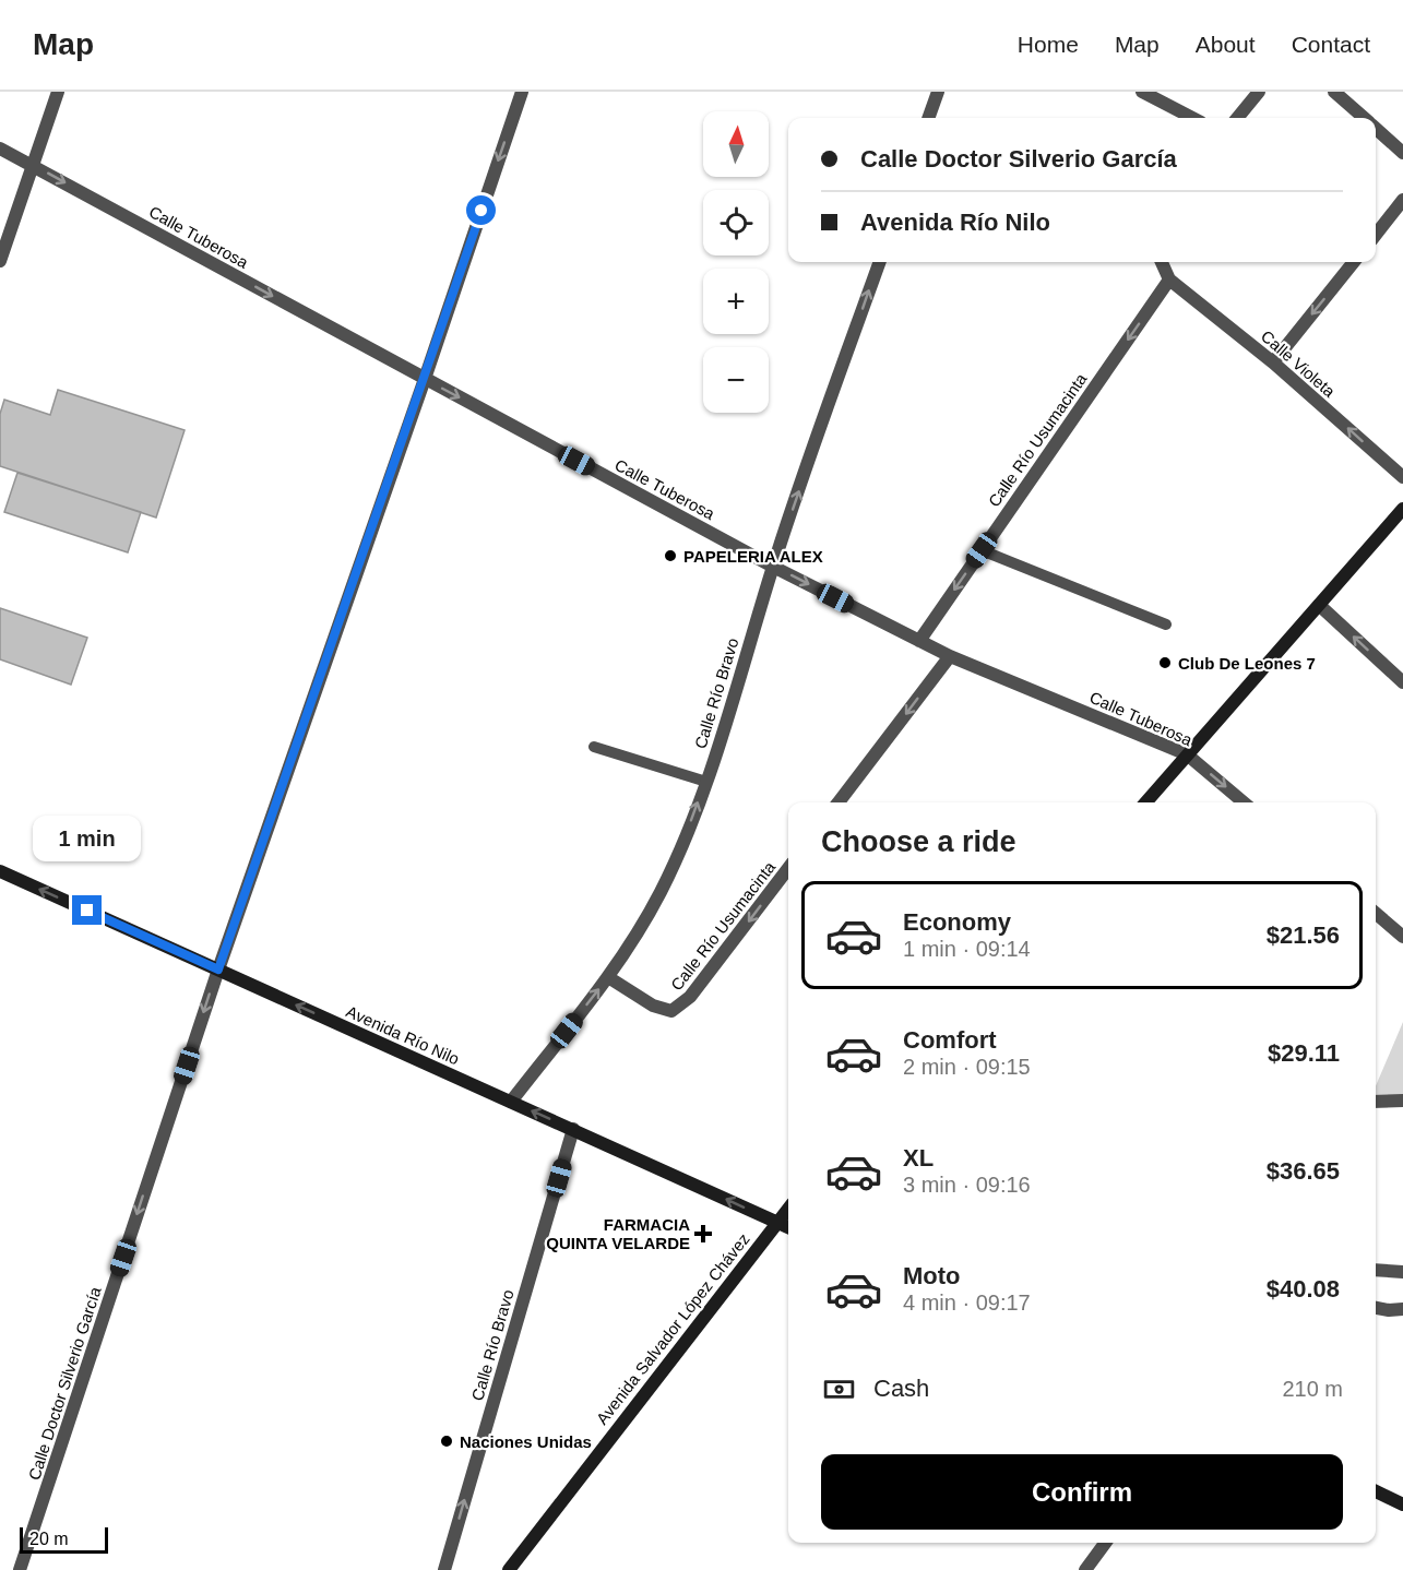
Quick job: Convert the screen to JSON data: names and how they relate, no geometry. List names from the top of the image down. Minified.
{"streets":{"street":["Calle Tuberosa","Calle Violeta","Calle Río Usumacinta","Calle Río Bravo","Avenida Río Nilo","Avenida Salvador López Chávez","Calle Doctor Silverio García"]},"crossings":[["Calle Tuberosa","Calle Río Usumacinta"],["Calle Tuberosa","Calle Río Bravo"],["Calle Tuberosa","Calle Doctor Silverio García"],["Calle Violeta","Calle Río Usumacinta"],["Calle Río Usumacinta","Calle Río Bravo"],["Calle Río Bravo","Avenida Río Nilo"],["Avenida Río Nilo","Avenida Salvador López Chávez"],["Avenida Río Nilo","Calle Doctor Silverio García"]],"one_way":["Calle Tuberosa","Calle Violeta","Calle Río Usumacinta","Calle Río Bravo","Avenida Río Nilo","Calle Doctor Silverio García"],"places":{"other":["PAPELERIA ALEX","Club De Leones 7","Naciones Unidas"],"health":["FARMACIA QUINTA VELARDE"]},"scale_bar":"20 m","north":"top","page":{"header":"Map","nav":["Home","Map","About","Contact"],"map_buttons":["+","−"],"banner":["Calle Doctor Silverio García","Avenida Río Nilo"],"heading":"Choose a ride","bubble":"1 min","list":[{"name":"Economy","note":"1 min · 09:14","value":"$21.56"},{"name":"Comfort","note":"2 min · 09:15","value":"$29.11"},{"name":"XL","note":"3 min · 09:16","value":"$36.65"},{"name":"Moto","note":"4 min · 09:17","value":"$40.08"}],"pay":["Cash","210 m"],"buttons":"Confirm","scale":"20 m"}}
